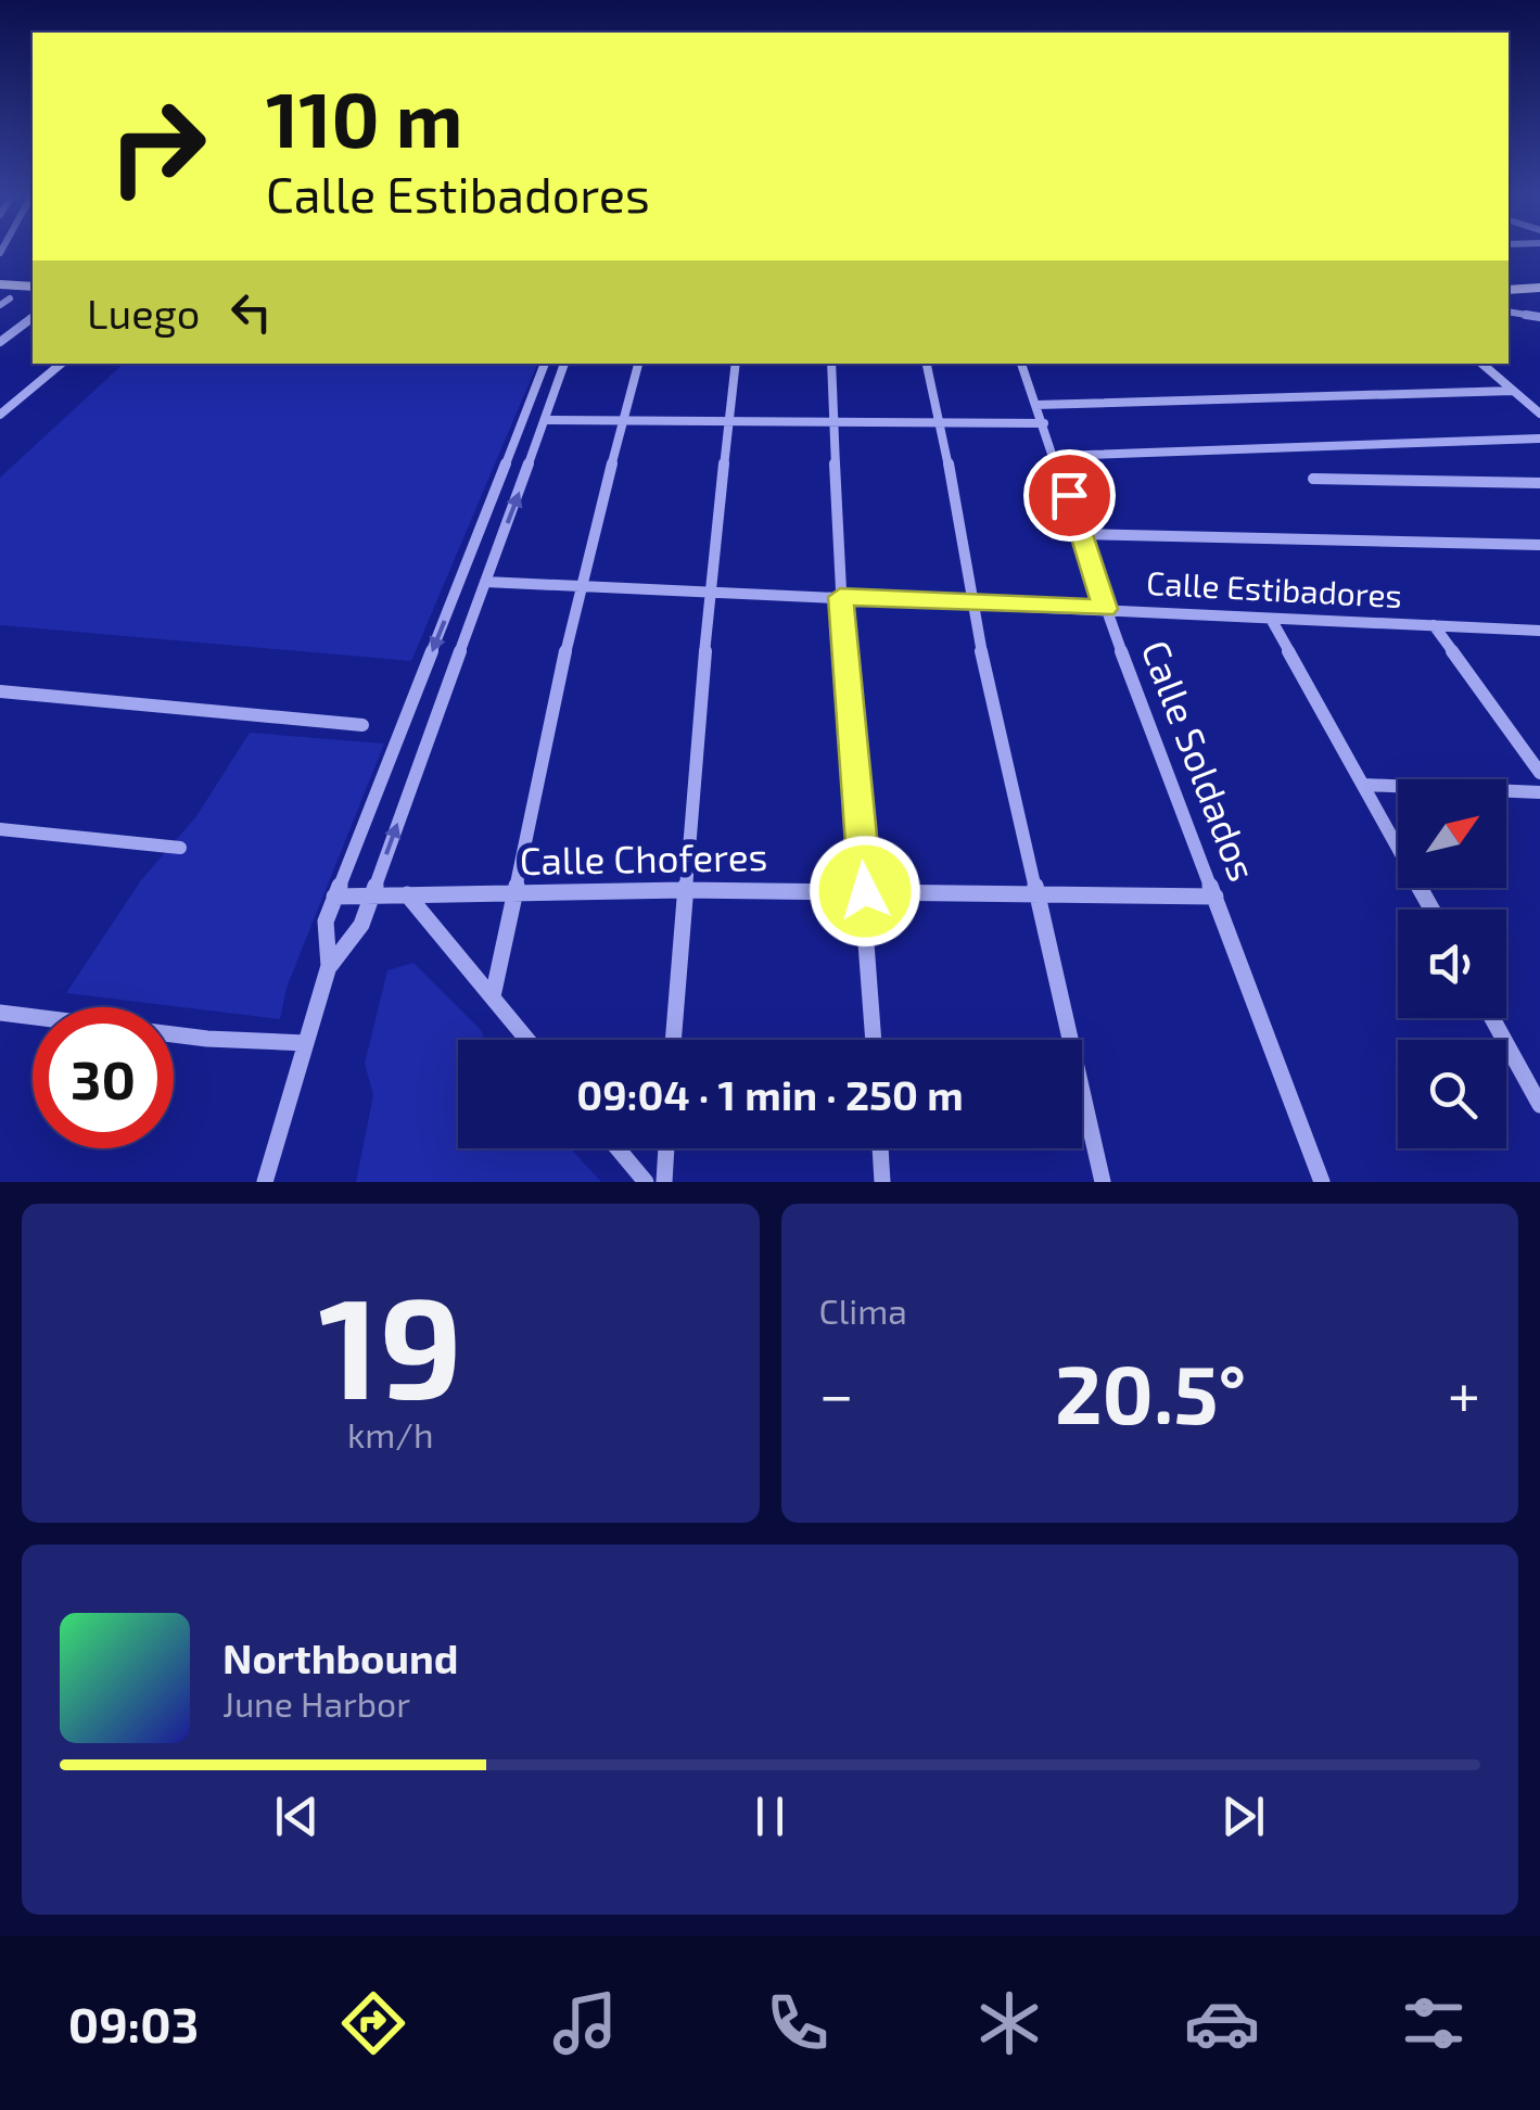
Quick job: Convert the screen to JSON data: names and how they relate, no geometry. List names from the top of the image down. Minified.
{"streets":{"street":["Calle Estibadores","Calle Soldados","Calle Choferes"]},"crossings":[["Calle Estibadores","Calle Soldados"],["Calle Soldados","Calle Choferes"]],"north":"top right","page":{"turn":["110 m","Calle Estibadores"],"then":"Luego","limit":"30","trip":"09:04 · 1 min · 250 m","tile":[["19","km/h"],"Clima"],"heat":["−","20.5°","+"],"song":["Northbound","June Harbor"],"tabs":"09:03"}}
